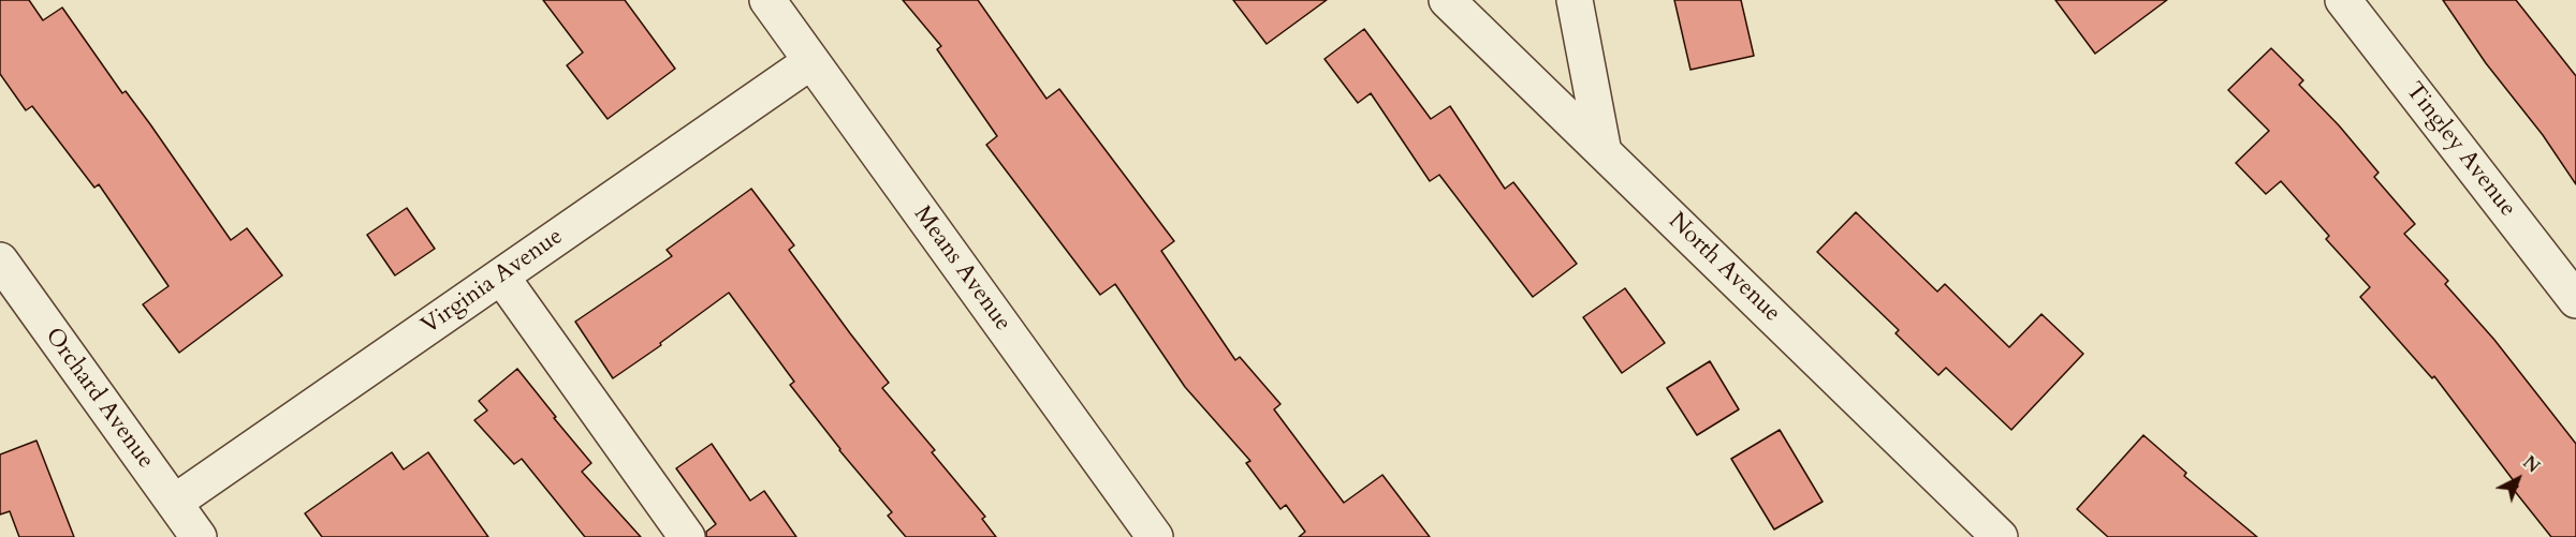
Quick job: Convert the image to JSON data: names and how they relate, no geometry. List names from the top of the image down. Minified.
{"streets":{"street":["Tingley Avenue","North Avenue","Means Avenue","Virginia Avenue","Orchard Avenue"]},"crossings":[["Means Avenue","Virginia Avenue"],["Virginia Avenue","Orchard Avenue"]],"north":"top right"}
